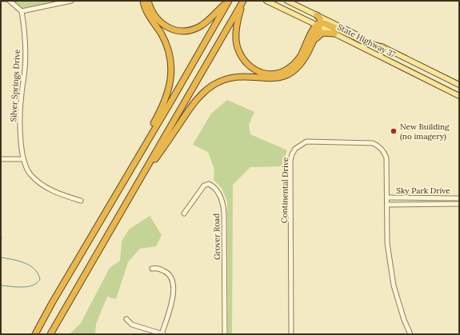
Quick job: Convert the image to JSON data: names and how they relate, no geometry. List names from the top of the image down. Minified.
{"streets":{"main road":["State Highway 37"],"street":["Silver Springs Drive","Continental Drive","Sky Park Drive","Grover Road"]},"crossings":[["Continental Drive","Sky Park Drive"]],"places":["New Building (no imagery)"]}
